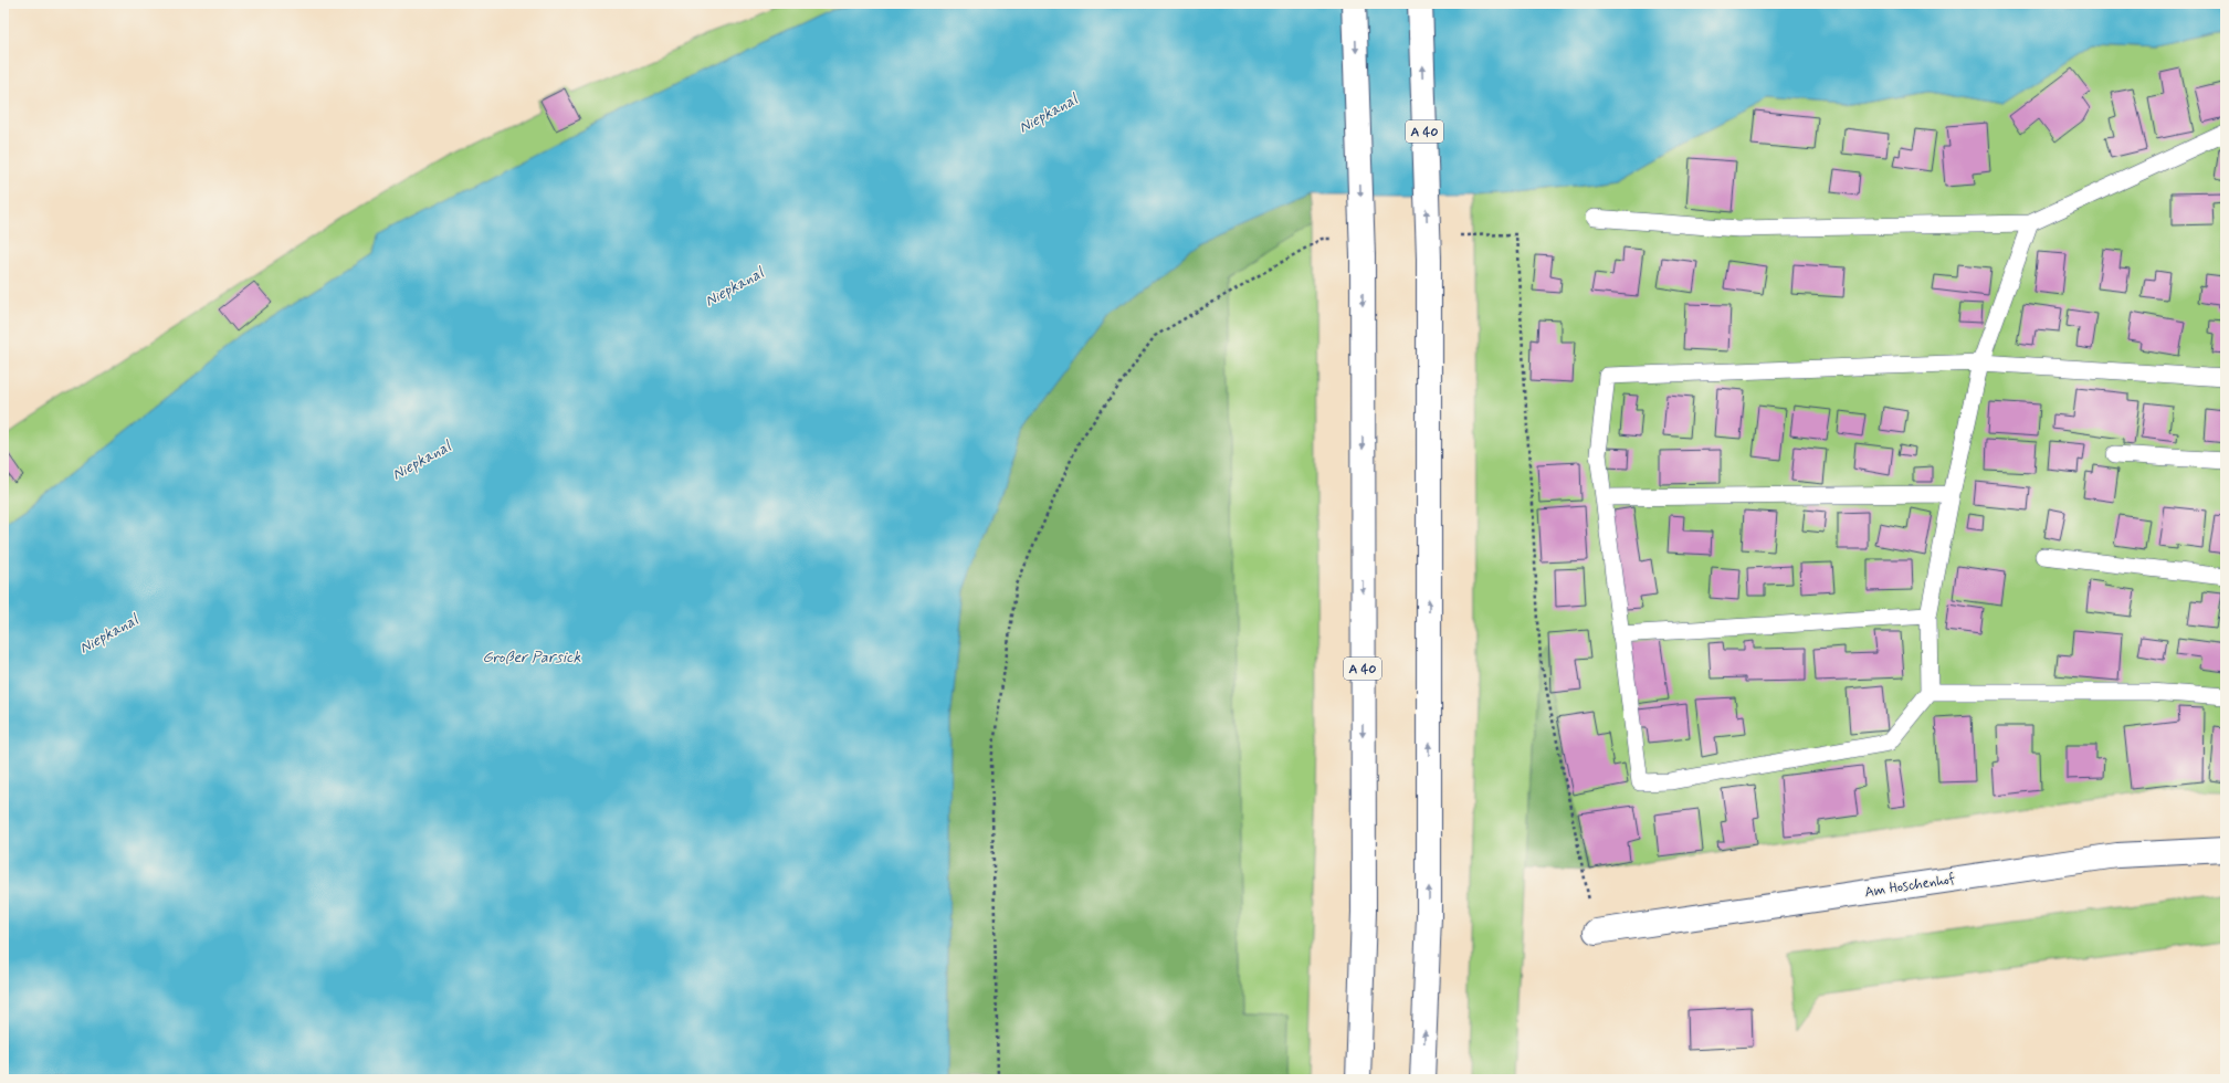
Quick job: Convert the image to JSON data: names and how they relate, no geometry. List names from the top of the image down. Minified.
{"streets":{"main road":["A 40","Am Hoschenhof"]},"water":["Niepkanal","Großer Parsick"]}
